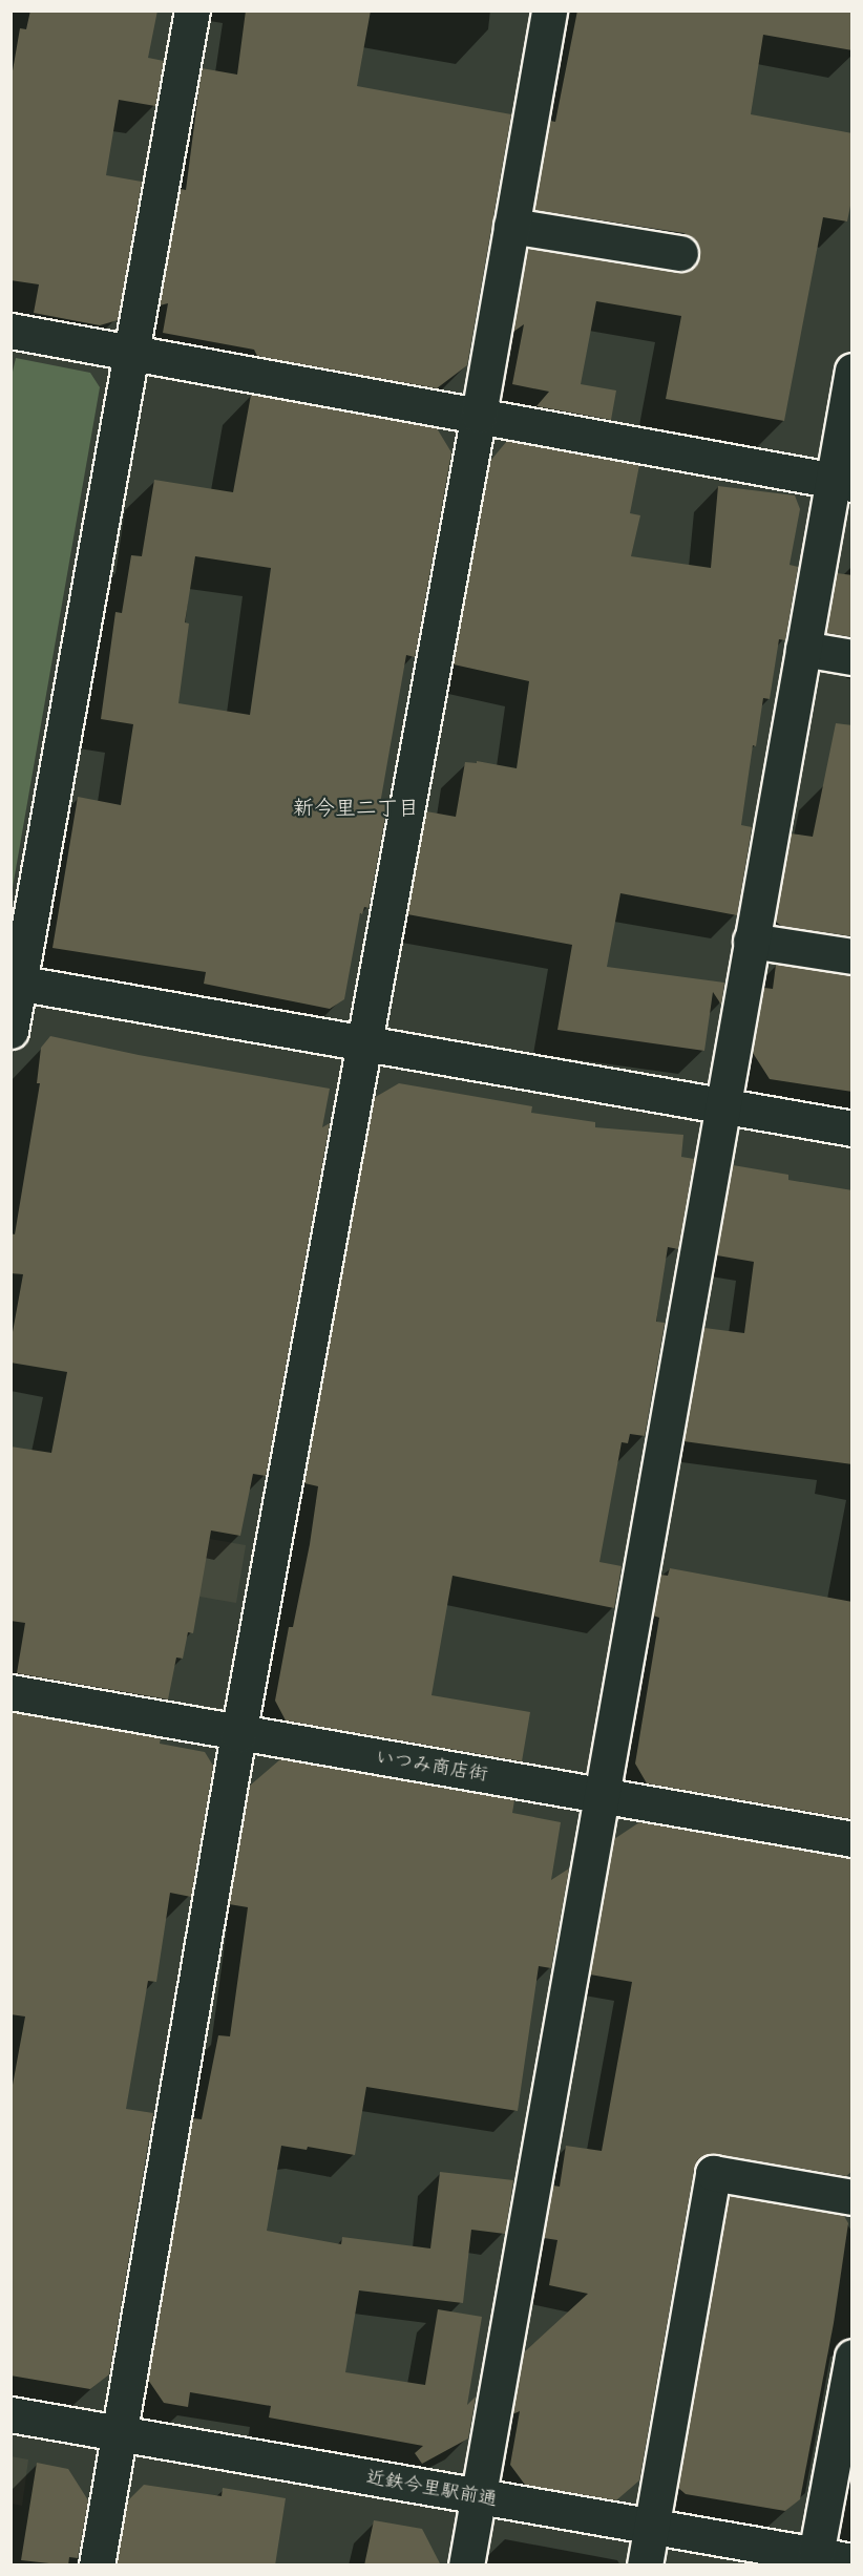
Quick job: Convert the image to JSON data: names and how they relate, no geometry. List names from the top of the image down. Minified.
{"streets":{"street":["いつみ商店街","近鉄今里駅前通"]},"districts":["新今里二丁目"]}
